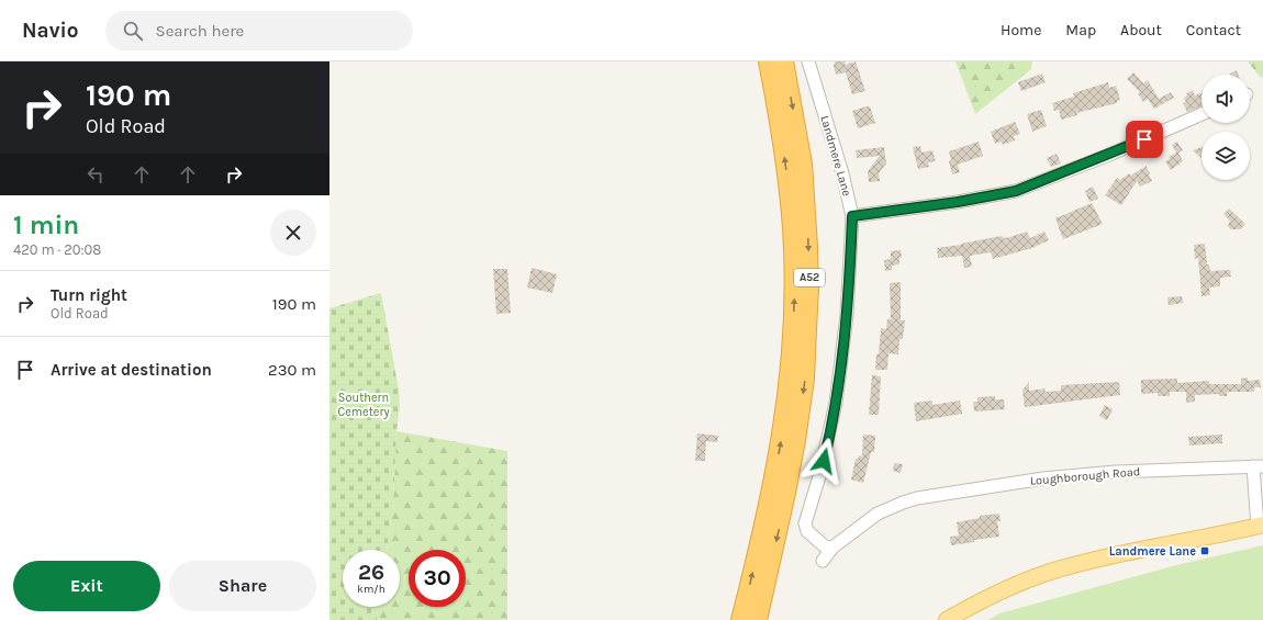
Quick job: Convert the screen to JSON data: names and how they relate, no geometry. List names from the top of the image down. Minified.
{"streets":{"highway":["A52"],"street":["Landmere Lane","Loughborough Road"]},"crossings":[["Landmere Lane","Loughborough Road"]],"parks":["Southern Cemetery"],"places":{"transit":["Landmere Lane"]},"page":{"header":"Navio","search":"Search here","nav":["Home","Map","About","Contact"],"turn":["190 m","Old Road"],"heading":["1 min","420 m · 20:08"],"list":[{"name":"Turn right","note":"Old Road","value":"190 m"},{"name":"Arrive at destination","value":"230 m"}],"speed":"26 km/h","limit":"30","buttons":["Exit","Share"]}}
